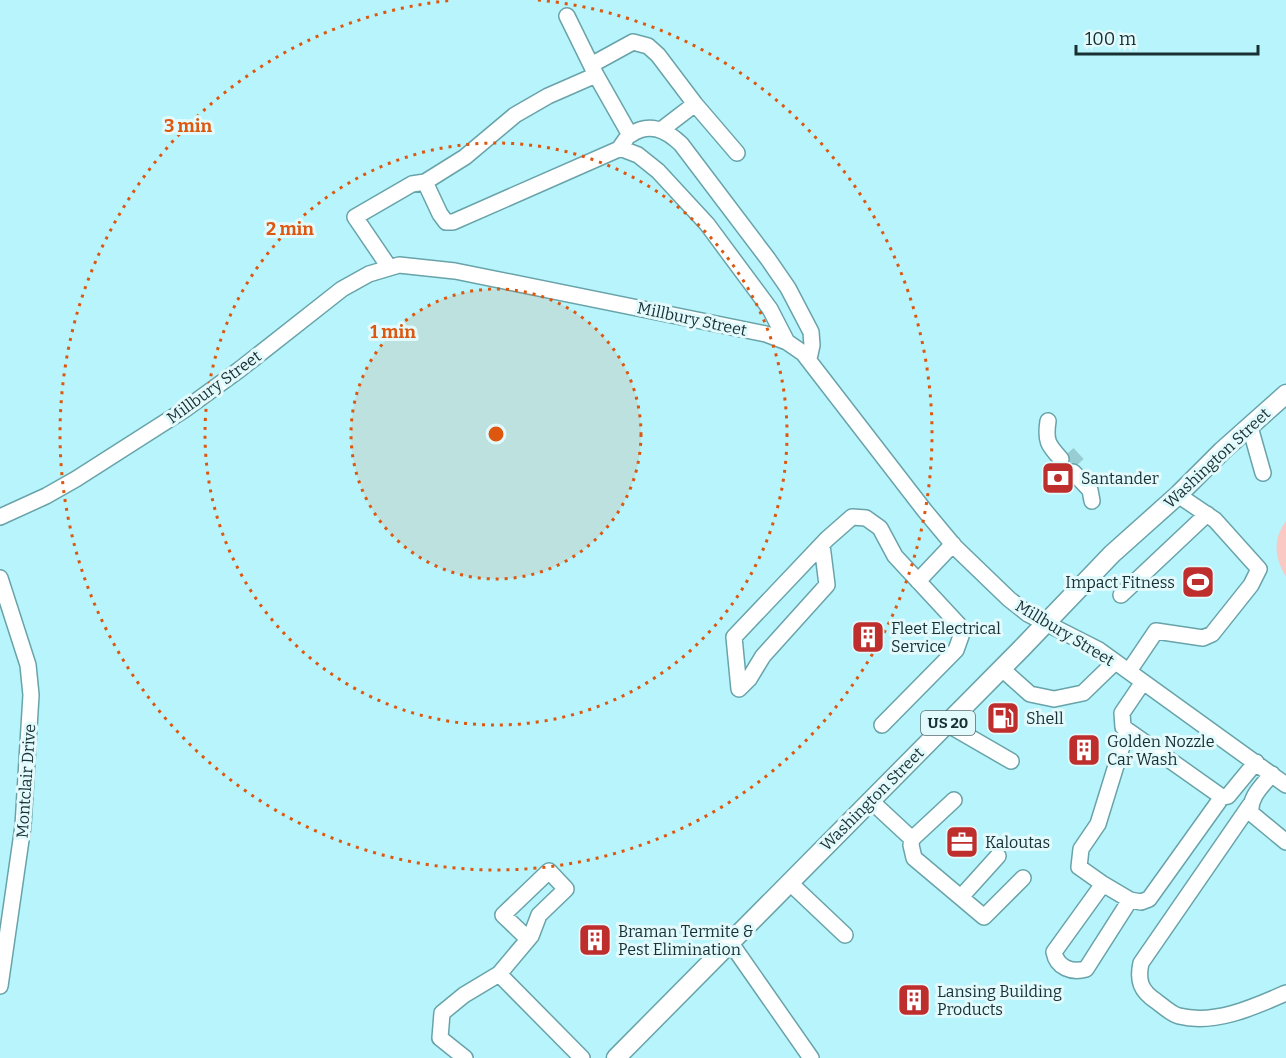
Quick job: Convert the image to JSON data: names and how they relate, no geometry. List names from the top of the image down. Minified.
{"streets":{"main road":["Washington Street","US 20"],"street":["Millbury Street","Montclair Drive"]},"crossings":[["Millbury Street","Washington Street"]],"places":{"bank":["Santander"],"sports":["Impact Fitness"],"building":["Fleet Electrical Service","Golden Nozzle Car Wash","Braman Termite & Pest Elimination","Lansing Building Products"],"fuel station":["Shell"],"office":["Kaloutas"]},"scale_bar":"100 m","rings":["3 min","2 min","1 min"]}
